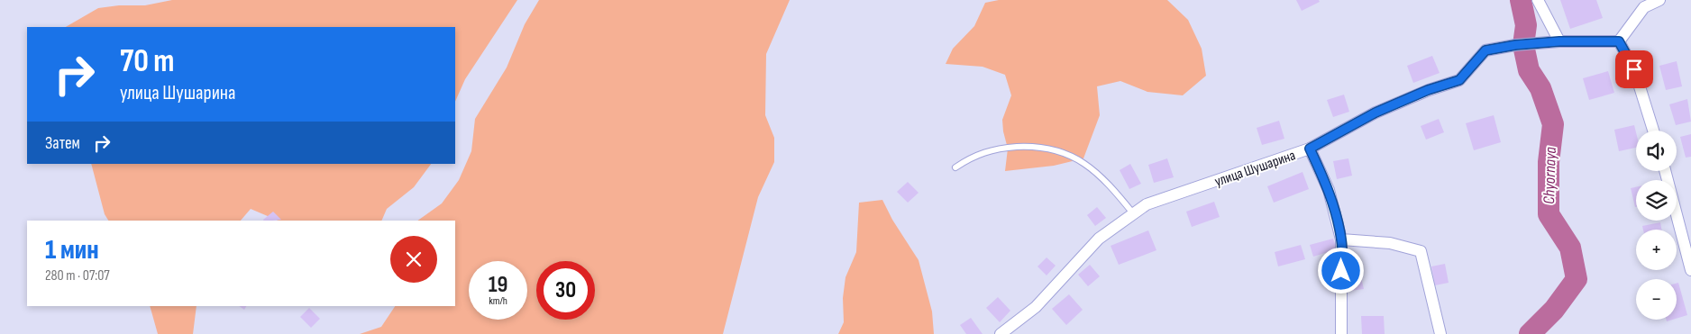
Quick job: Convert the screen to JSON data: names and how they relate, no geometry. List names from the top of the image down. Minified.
{"streets":{"street":["улица Шушарина"]},"water":["Chyornaya"],"page":{"turn":["70 m","улица Шушарина"],"then":"Затем","map_buttons":["+","−"],"heading":["1 мин","280 m · 07:07"],"speed":"19 km/h","limit":"30"}}
